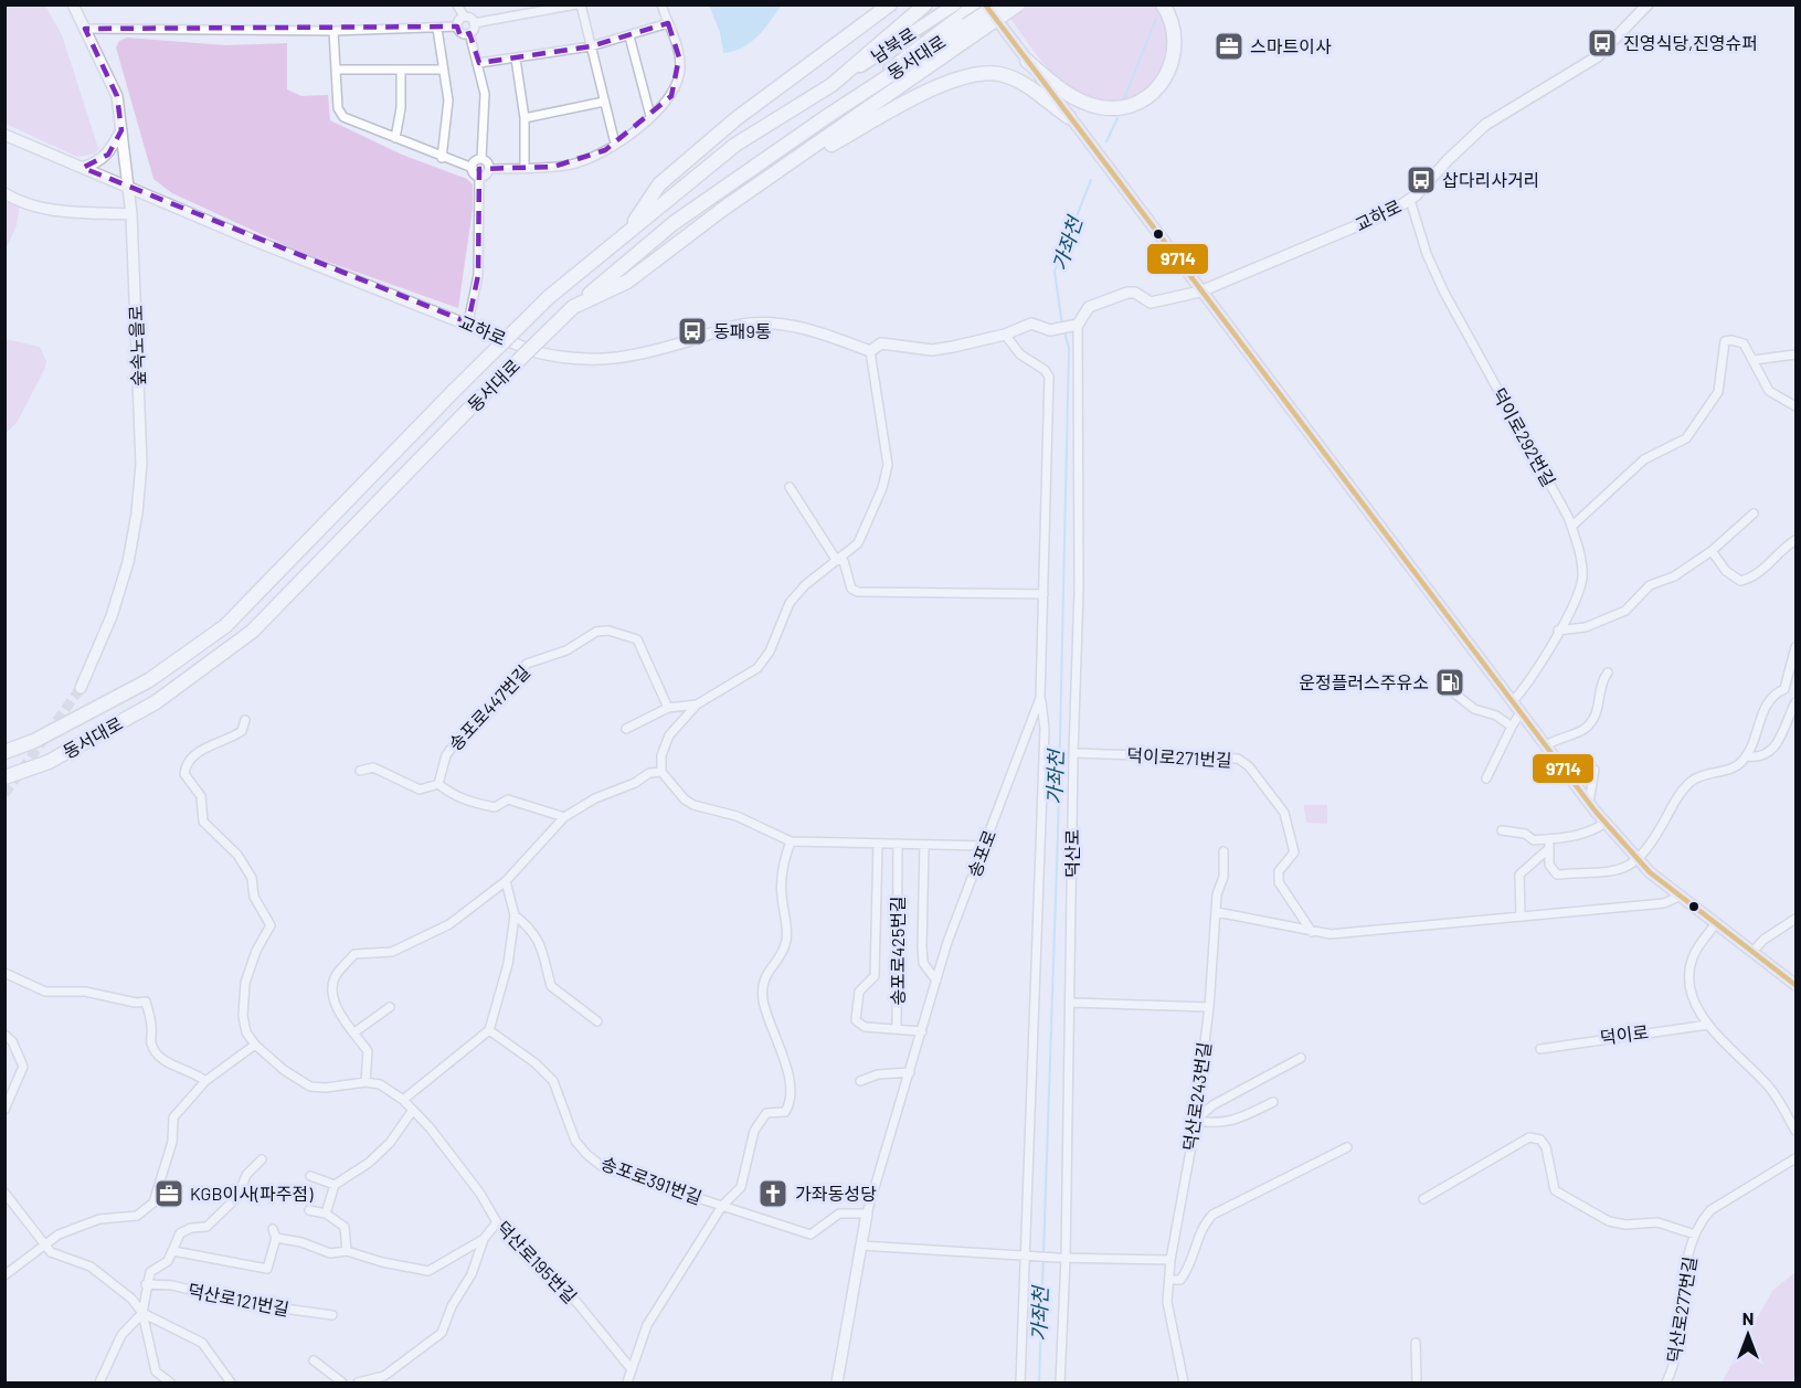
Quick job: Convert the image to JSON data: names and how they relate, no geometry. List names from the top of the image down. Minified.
{"streets":{"highway":["동서대로"],"main road":["남북로"],"street":["교하로","숲속노을로","덕이로292번길","송포로447번길","덕이로271번길","송포로","덕산로","송포로425번길","덕이로","덕산로243번길","송포로391번길","덕산로195번길","덕산로121번길","덕산로277번길"]},"crossings":[["남북로","동서대로"],["교하로","숲속노을로"],["교하로","덕이로292번길"],["교하로","송포로"],["교하로","덕산로"],["덕이로271번길","덕산로"],["송포로","덕산로"],["송포로","송포로391번길"],["송포로391번길","덕산로195번길"]],"water":["가좌천"],"places":{"bus stop":["진영식당,진영슈퍼","삽다리사거리","동패9통"],"office":["스마트이사","KGB이사(파주점)"],"fuel station":["운정플러스주유소"],"church":["가좌동성당"]},"lines":["transit line 9714"],"north":"top"}
